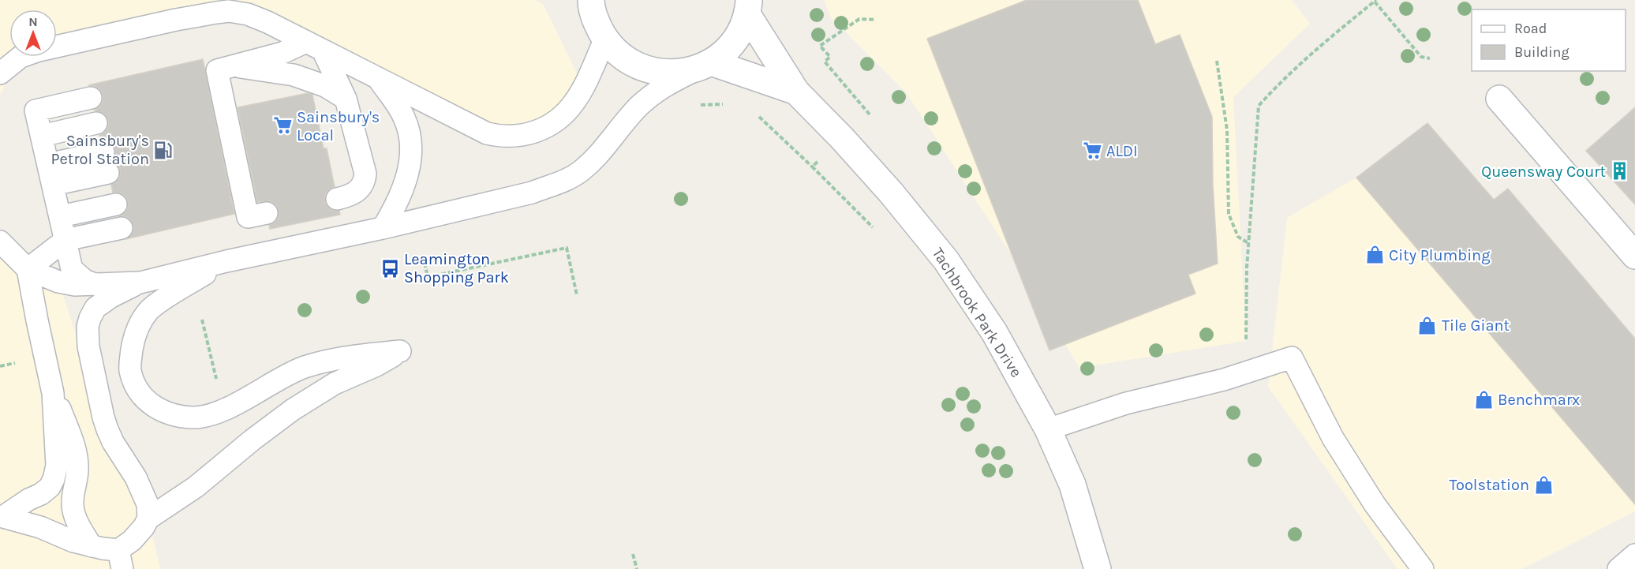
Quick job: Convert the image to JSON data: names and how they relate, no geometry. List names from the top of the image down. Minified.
{"streets":{"street":["Tachbrook Park Drive"]},"places":{"supermarket":["Sainsbury's Local","ALDI"],"fuel station":["Sainsbury's Petrol Station"],"building":["Queensway Court"],"shop":["City Plumbing","Tile Giant","Benchmarx","Toolstation"],"bus stop":["Leamington Shopping Park"]},"legend":["Road","Building"],"north":"top"}
